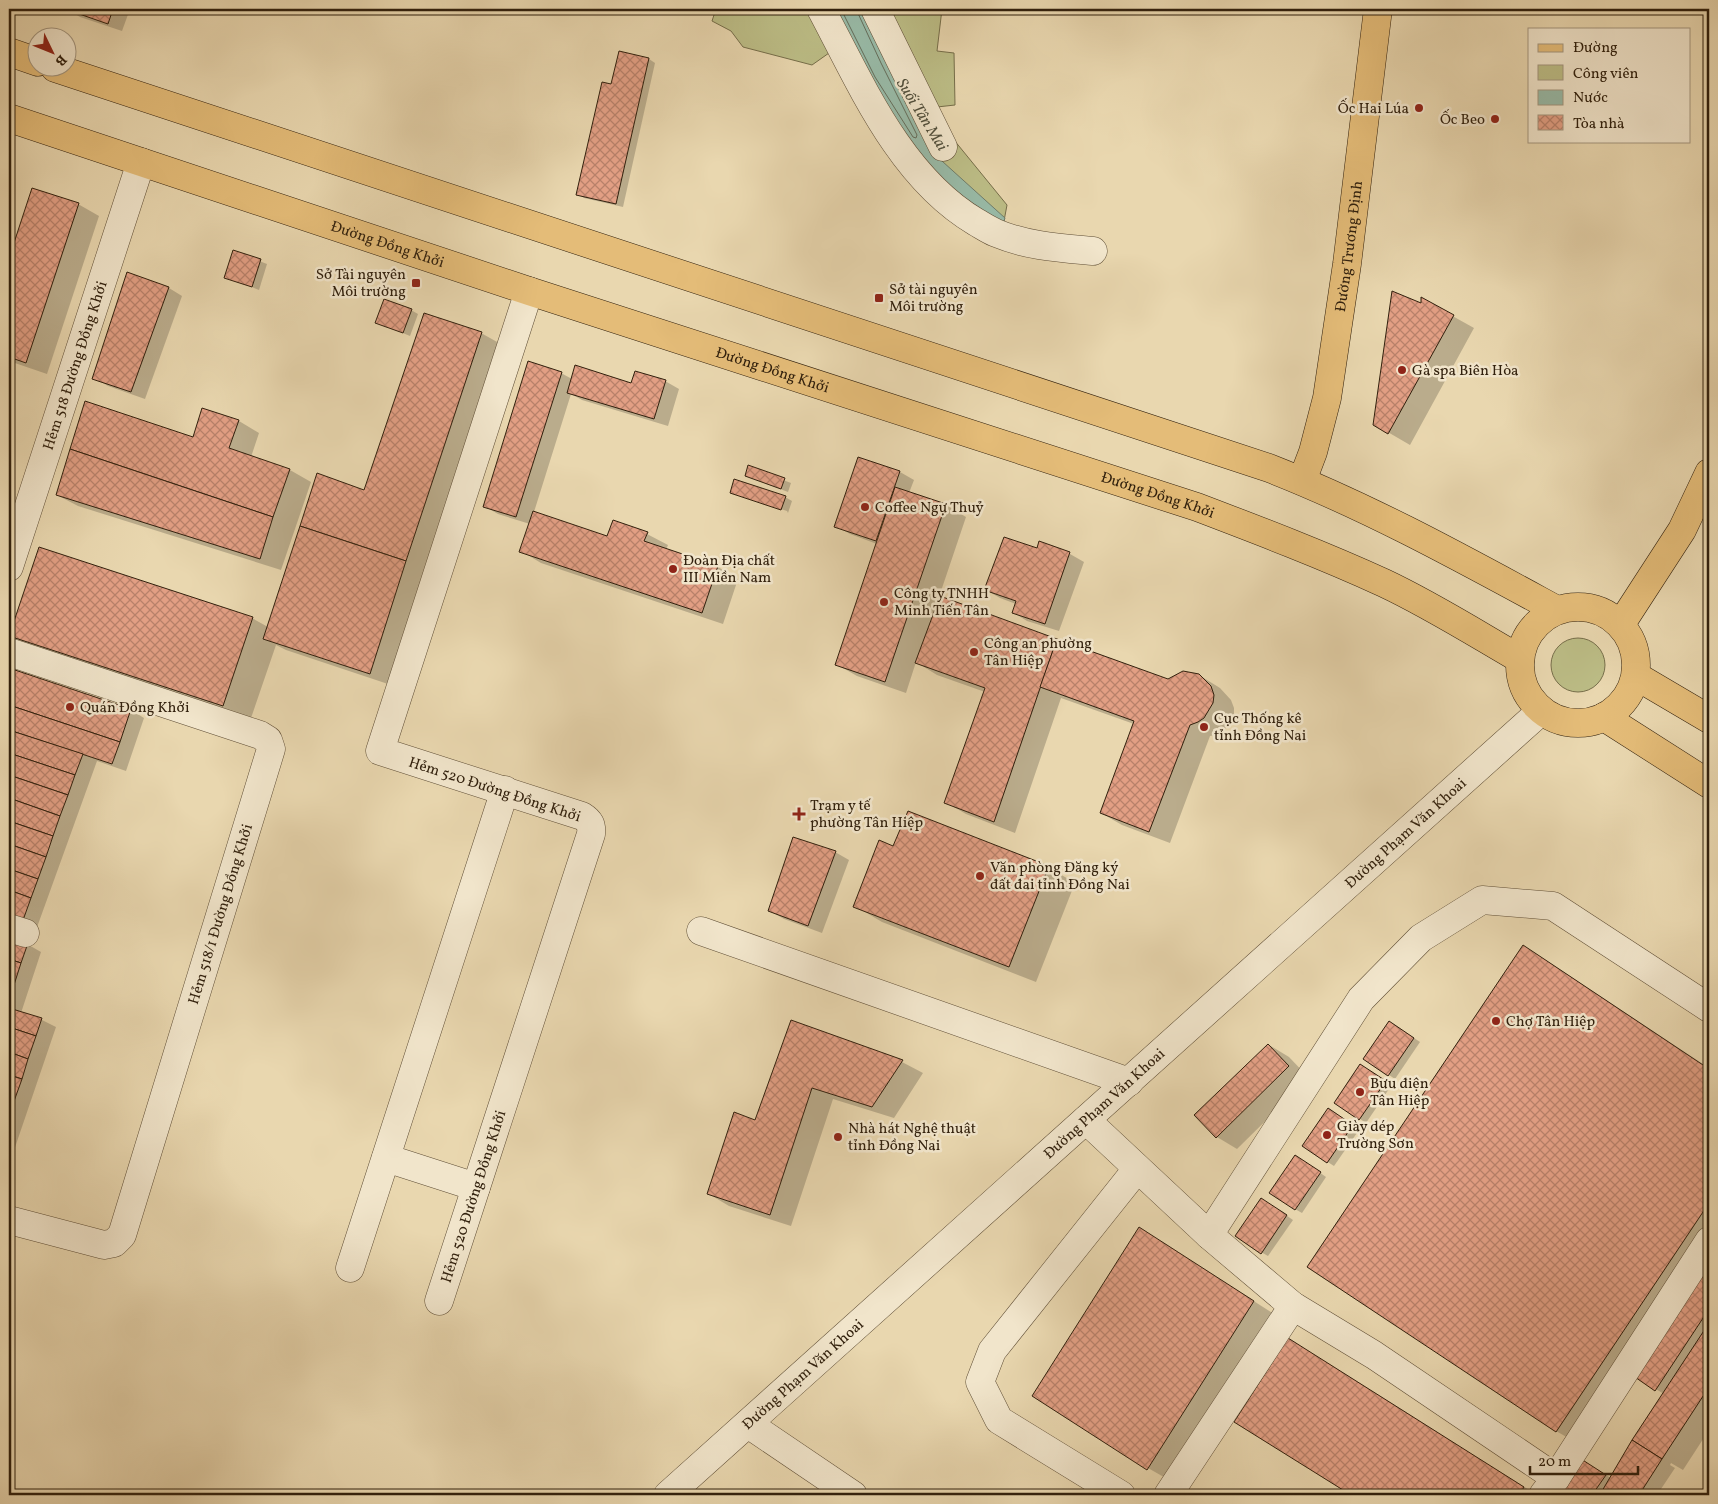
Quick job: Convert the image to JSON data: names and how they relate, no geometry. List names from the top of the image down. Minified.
{"streets":{"main road":["Đường Đồng Khởi","Đường Trương Định"],"street":["Hẻm 518 Đường Đồng Khởi","Hẻm 520 Đường Đồng Khởi","Đường Phạm Văn Khoai","Hẻm 518/1 Đường Đồng Khởi"]},"crossings":[["Đường Đồng Khởi","Hẻm 518 Đường Đồng Khởi"],["Đường Đồng Khởi","Hẻm 520 Đường Đồng Khởi"],["Đường Đồng Khởi","Đường Phạm Văn Khoai"]],"water":["Suối Tân Mai"],"places":{"other":["Ốc Hai Lúa","Ốc Beo","Gà spa Biên Hòa","Coffee Ngự Thuỷ","Đoàn Địa chất III Miền Nam","Công ty TNHH Minh Tiến Tân","Công an phường Tân Hiệp","Quán Đồng Khởi","Cục Thống kê tỉnh Đồng Nai","Văn phòng Đăng ký đất đai tỉnh Đồng Nai","Chợ Tân Hiệp","Bưu điện Tân Hiệp","Giày dép Trường Sơn","Nhà hát Nghệ thuật tỉnh Đồng Nai"],"transit":["Sở Tài nguyên Môi trường","Sở tài nguyên Môi trường"],"health":["Trạm y tế phường Tân Hiệp"]},"legend":["Đường","Công viên","Nước","Tòa nhà"],"scale_bar":"20 m","north":"bottom right"}
